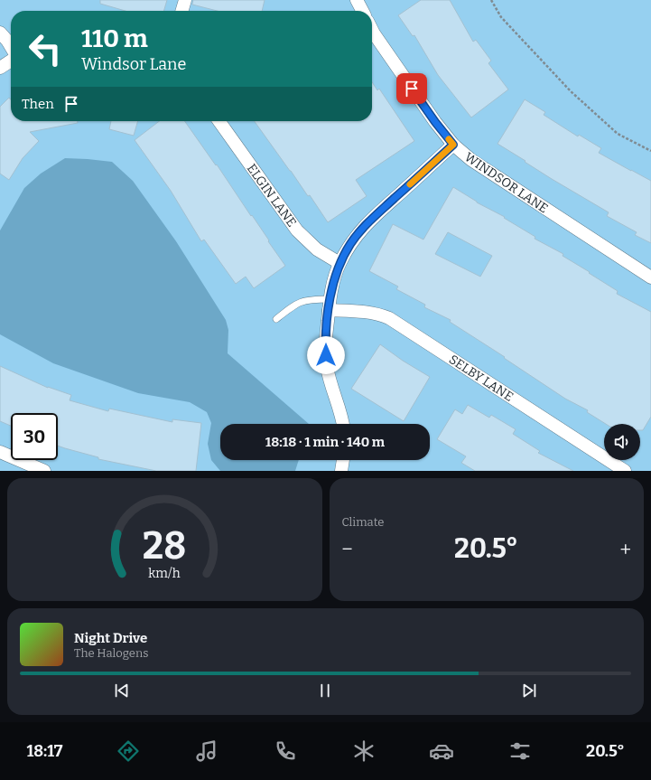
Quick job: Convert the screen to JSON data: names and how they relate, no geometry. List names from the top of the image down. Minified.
{"streets":{"street":["WINDSOR LANE","ELGIN LANE","SELBY LANE"]},"page":{"turn":["110 m","Windsor Lane"],"then":"Then","limit":"30","trip":"18:18 · 1 min · 140 m","tile":"Climate","heat":["−","20.5°","+"],"song":["Night Drive","The Halogens"],"tabs":["18:17","20.5°"],"gauge":["28","km/h"]}}
